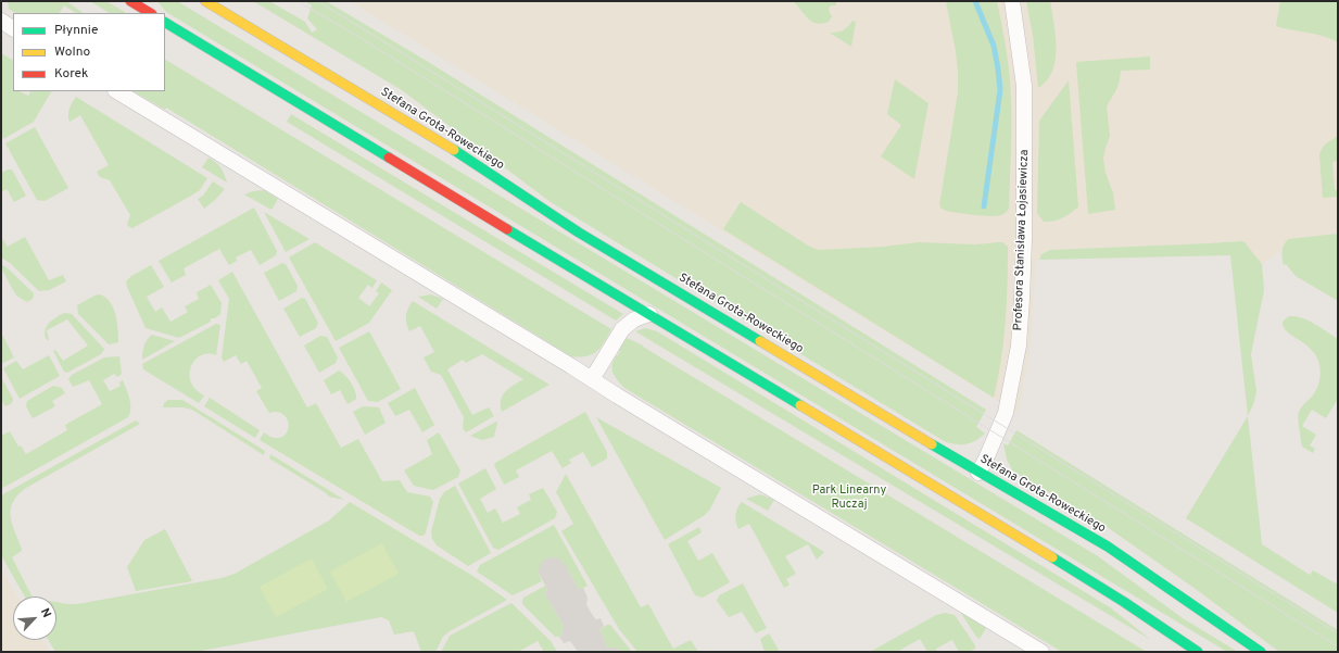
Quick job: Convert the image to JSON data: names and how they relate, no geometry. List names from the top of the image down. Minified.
{"streets":{"main road":["Stefana Grota-Roweckiego"],"street":["Profesora Stanisława Łojasiewicza"]},"crossings":[["Stefana Grota-Roweckiego","Profesora Stanisława Łojasiewicza"]],"parks":["Park Linearny Ruczaj"],"legend":["Płynnie","Wolno","Korek"],"north":"top right"}
